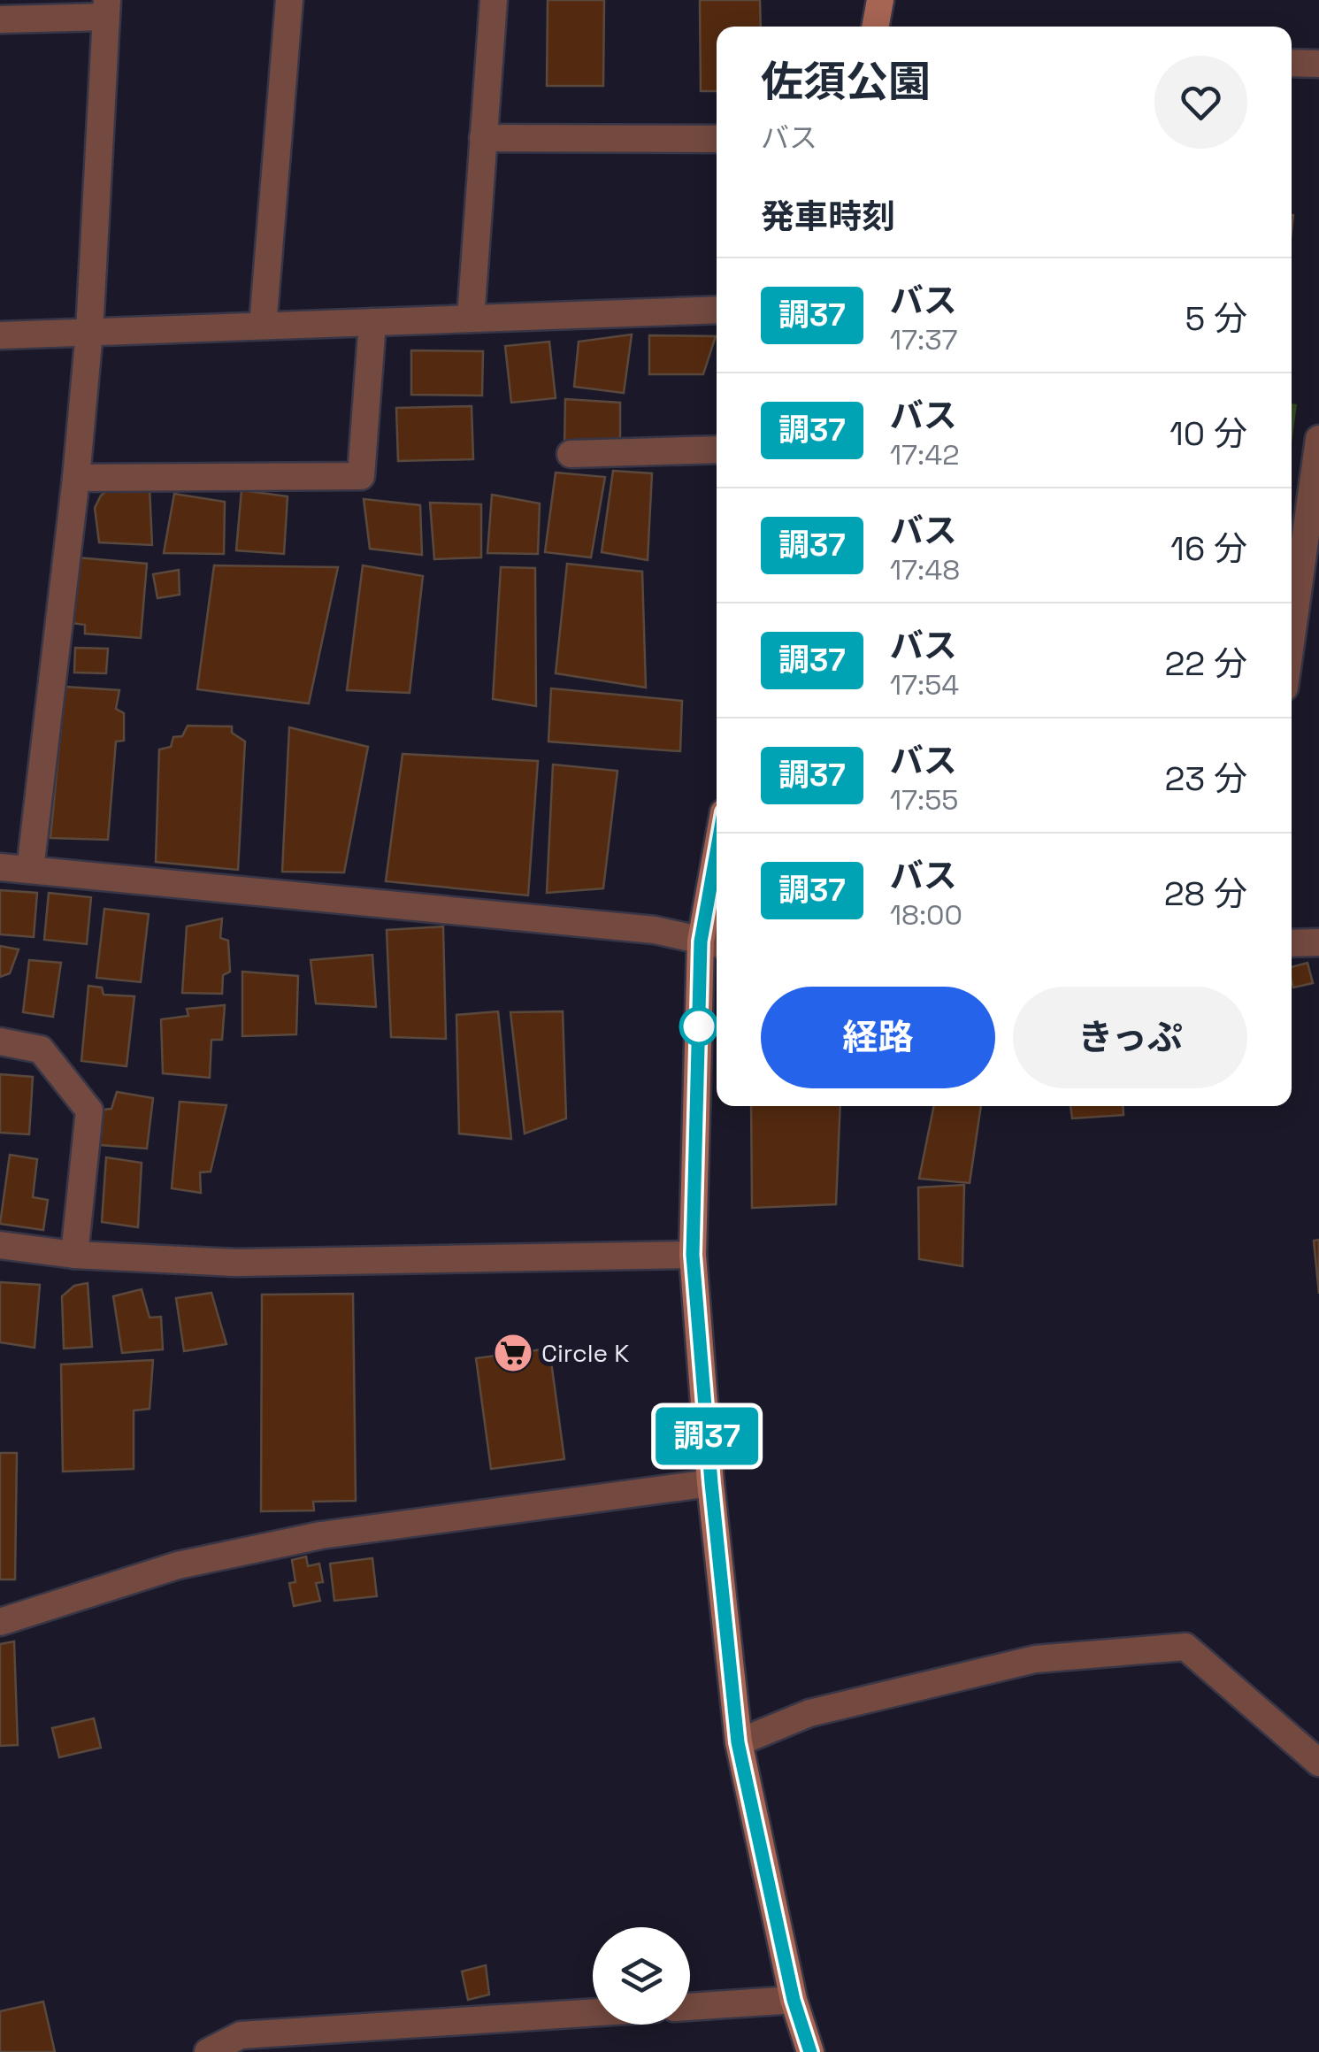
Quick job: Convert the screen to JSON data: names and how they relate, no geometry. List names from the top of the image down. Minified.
{"places":{"supermarket":["Circle K"]},"lines":["bus line 調37"],"page":{"on_map":"調37","heading":[["佐須公園","バス"],"発車時刻"],"list":[{"mark":"調37","name":"バス","note":"17:37","value":"5 分"},{"mark":"調37","name":"バス","note":"17:42","value":"10 分"},{"mark":"調37","name":"バス","note":"17:48","value":"16 分"},{"mark":"調37","name":"バス","note":"17:54","value":"22 分"},{"mark":"調37","name":"バス","note":"17:55","value":"23 分"},{"mark":"調37","name":"バス","note":"18:00","value":"28 分"}],"buttons":["経路","きっぷ"]}}
